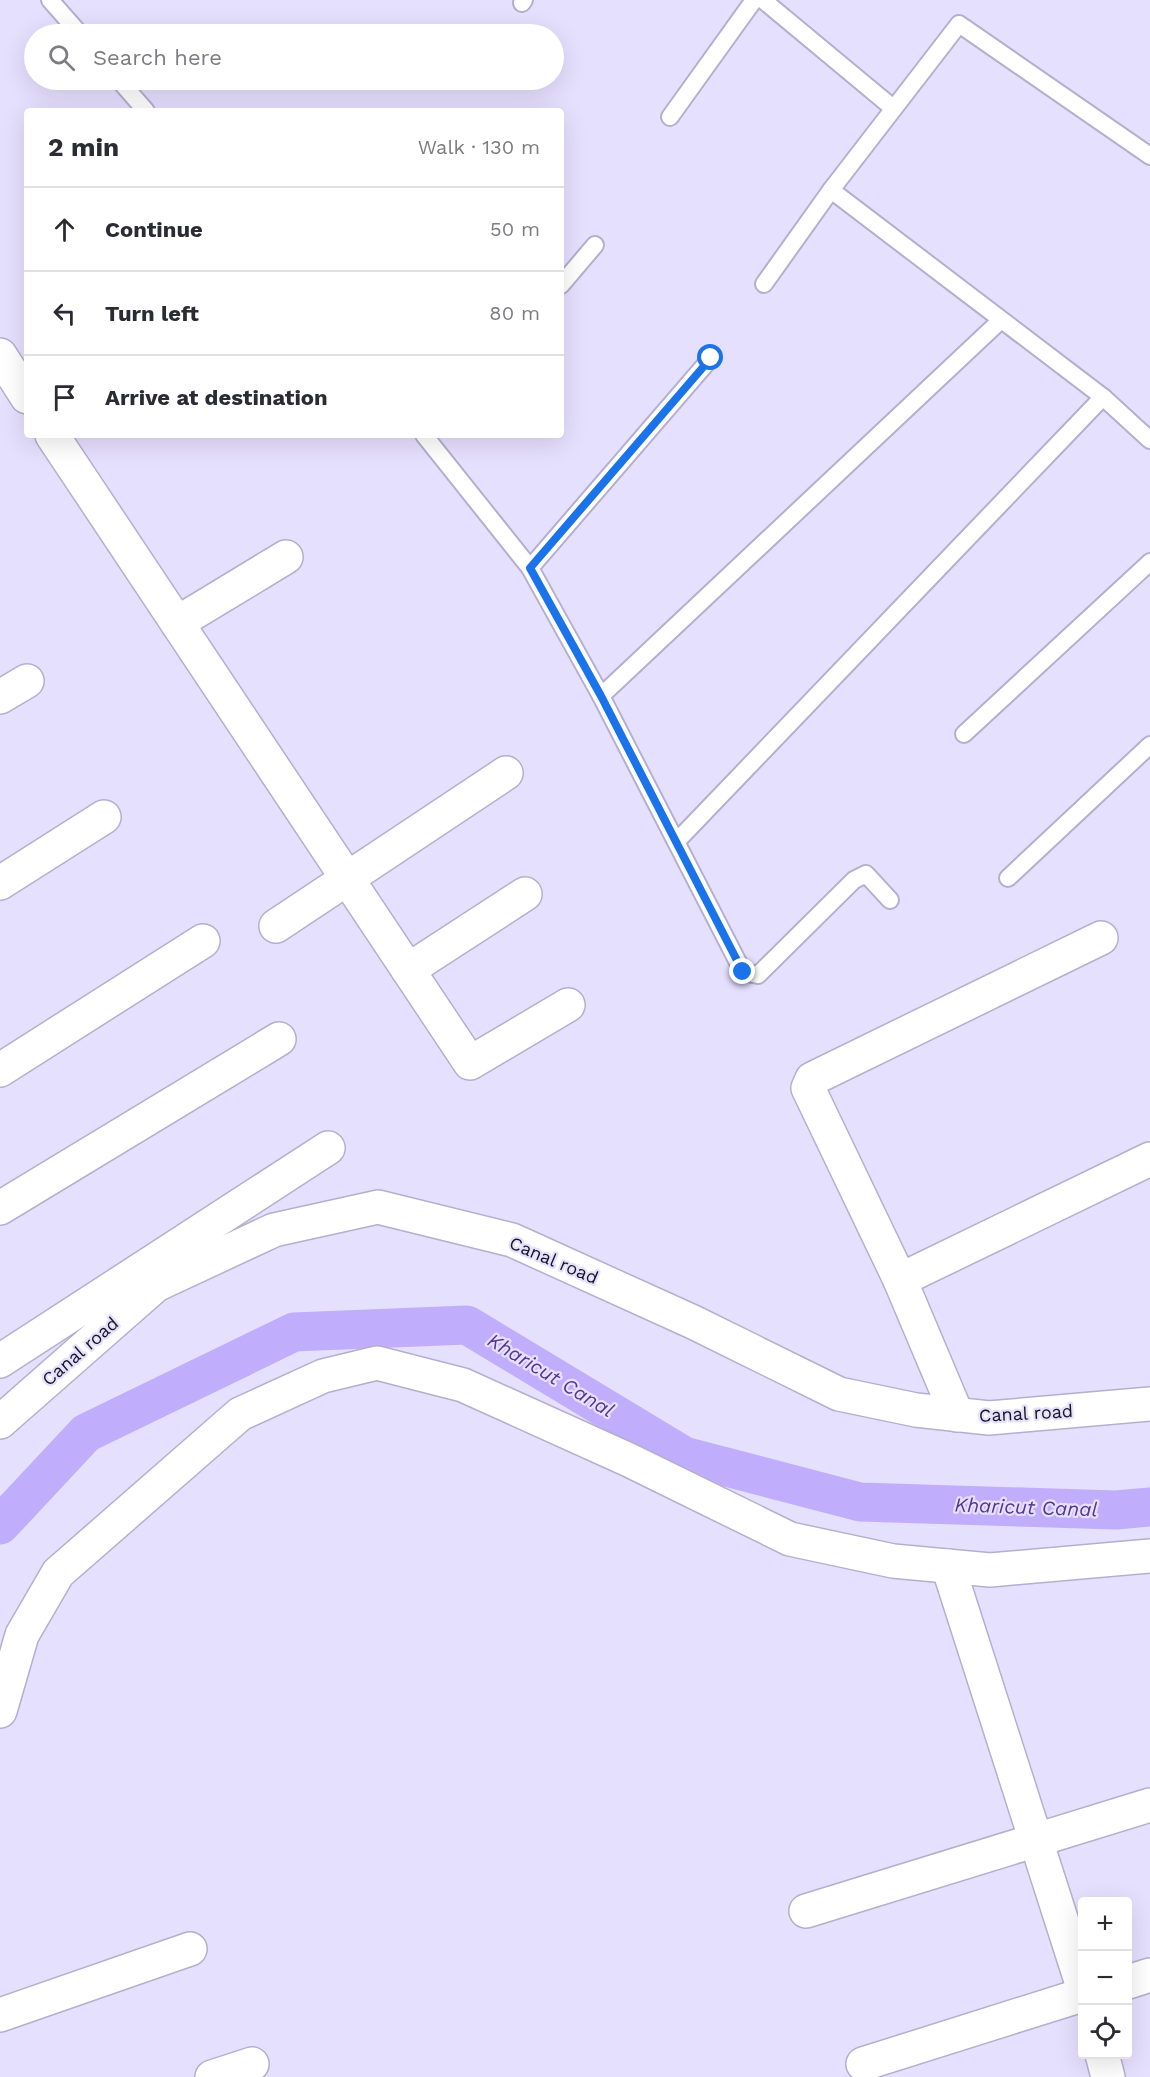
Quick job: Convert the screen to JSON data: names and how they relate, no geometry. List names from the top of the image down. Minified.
{"streets":{"street":["Canal road"]},"water":["Kharicut Canal"],"page":{"search":"Search here","heading":["2 min","Walk · 130 m"],"list":[["Continue","50 m"],["Turn left","80 m"],"Arrive at destination"],"map_buttons":["+","−"]}}
